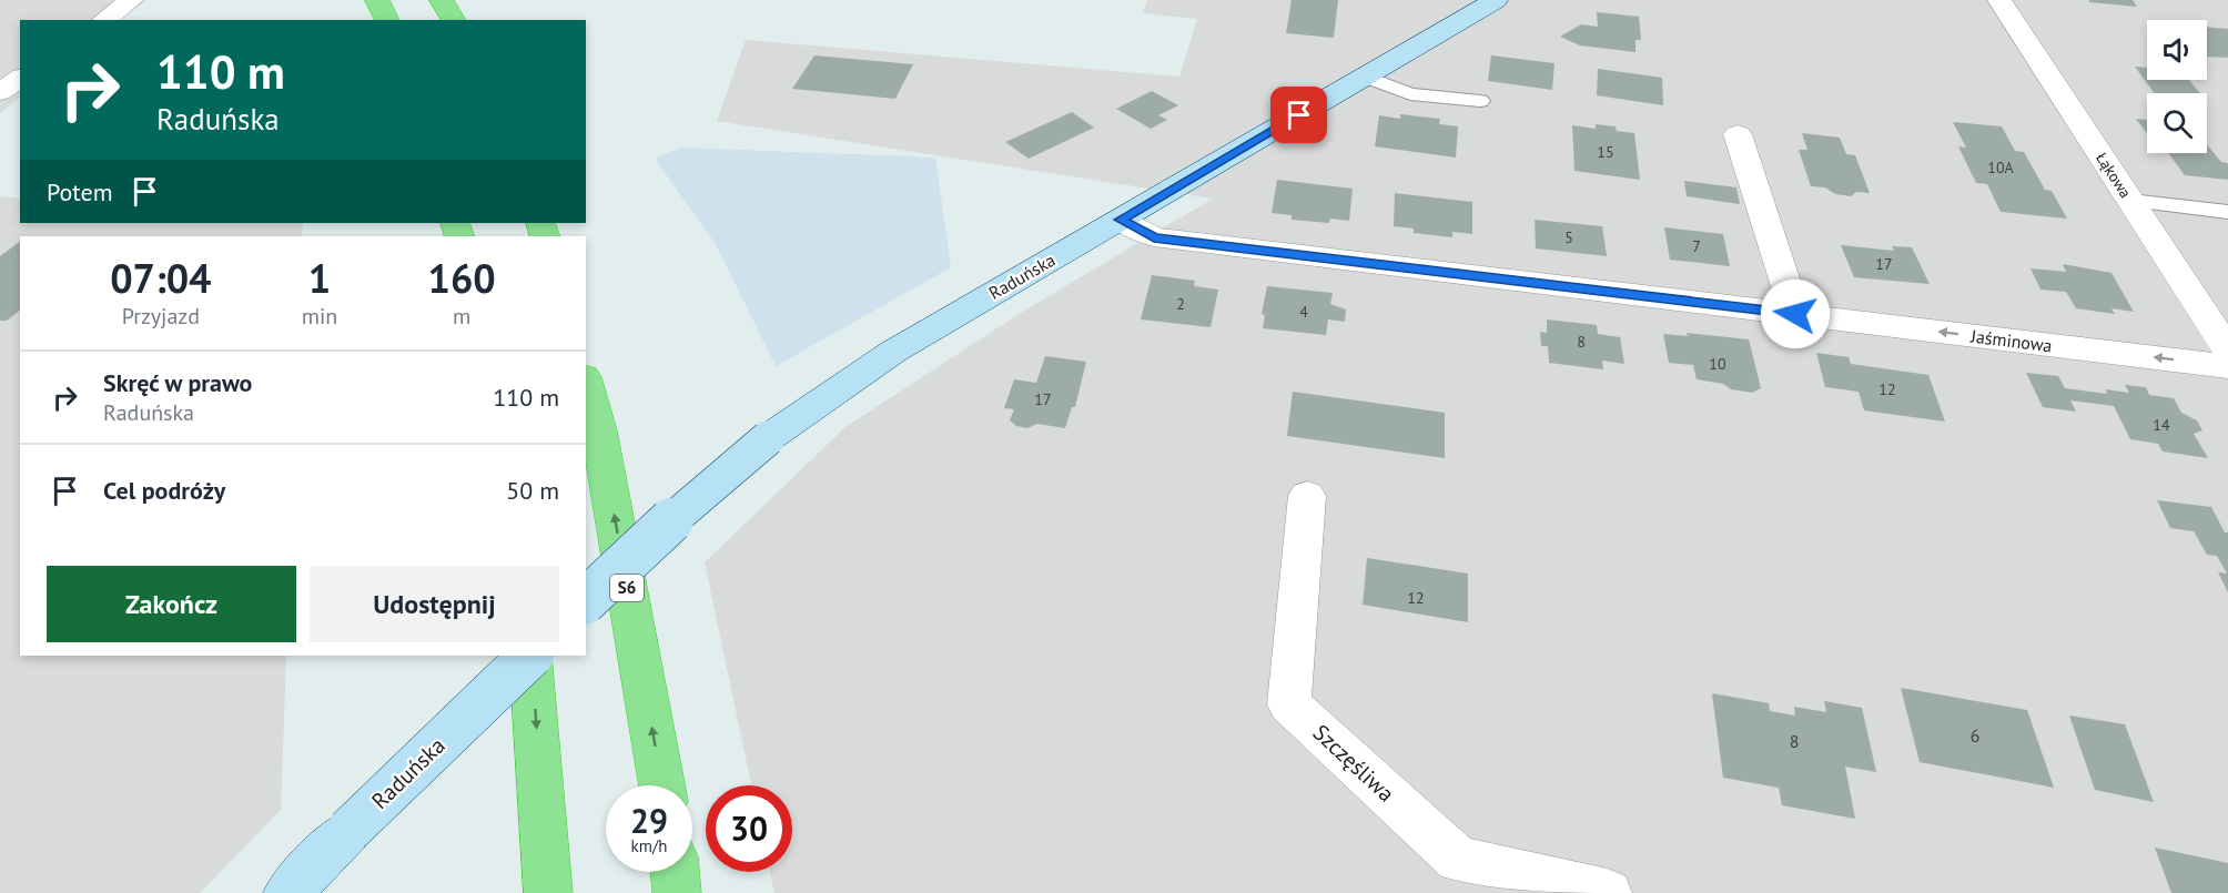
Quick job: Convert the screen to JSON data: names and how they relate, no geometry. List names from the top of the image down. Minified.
{"streets":{"highway":["S6"],"street":["Łąkowa","Raduńska","Jaśminowa","Szczęśliwa"]},"crossings":[["Raduńska","Jaśminowa"]],"one_way":["Jaśminowa"],"house_numbers":["15","10A","5","7","17","2","4","8","10","12","17","14","12","6","8"],"page":{"turn":["110 m","Raduńska"],"then":"Potem","eta":["07:04","Przyjazd","1","min","160","m"],"list":[{"name":"Skręć w prawo","note":"Raduńska","value":"110 m"},{"name":"Cel podróży","value":"50 m"}],"buttons":["Zakończ","Udostępnij"],"speed":"29 km/h","limit":"30"}}
